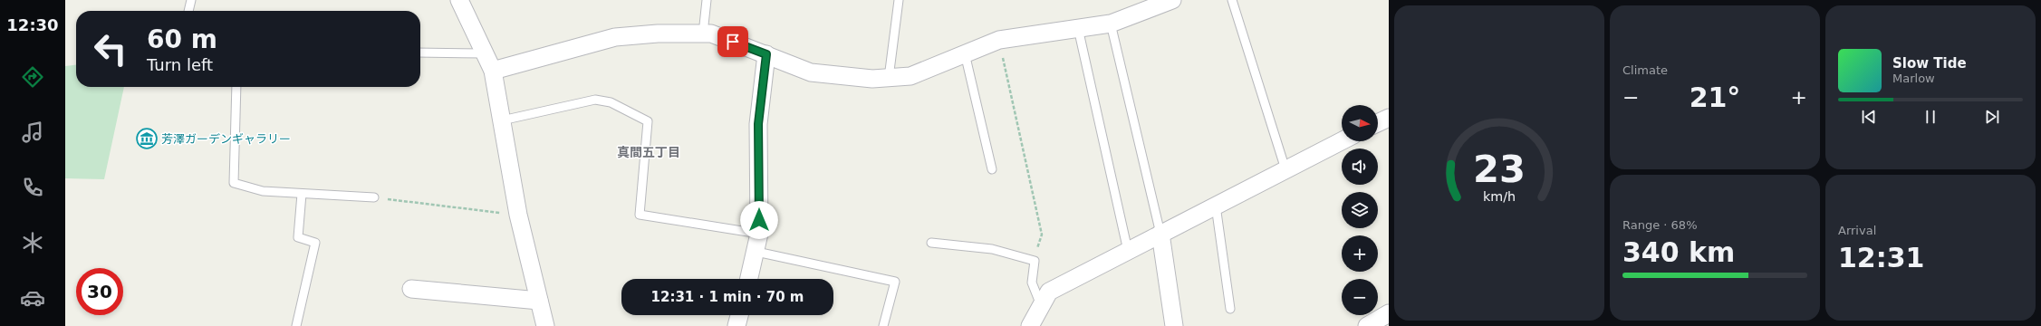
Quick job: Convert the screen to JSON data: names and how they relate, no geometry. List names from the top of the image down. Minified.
{"districts":["真間五丁目"],"places":{"museum":["芳澤ガーデンギャラリー"]},"north":"right","page":{"tabs":"12:30","tile":["Climate",["Range · 68%","340 km"],["Arrival","12:31"]],"turn":["60 m","Turn left"],"song":["Slow Tide","Marlow"],"heat":["−","21°","+"],"map_buttons":["+","−"],"limit":"30","trip":"12:31 · 1 min · 70 m","gauge":["23","km/h"]}}
